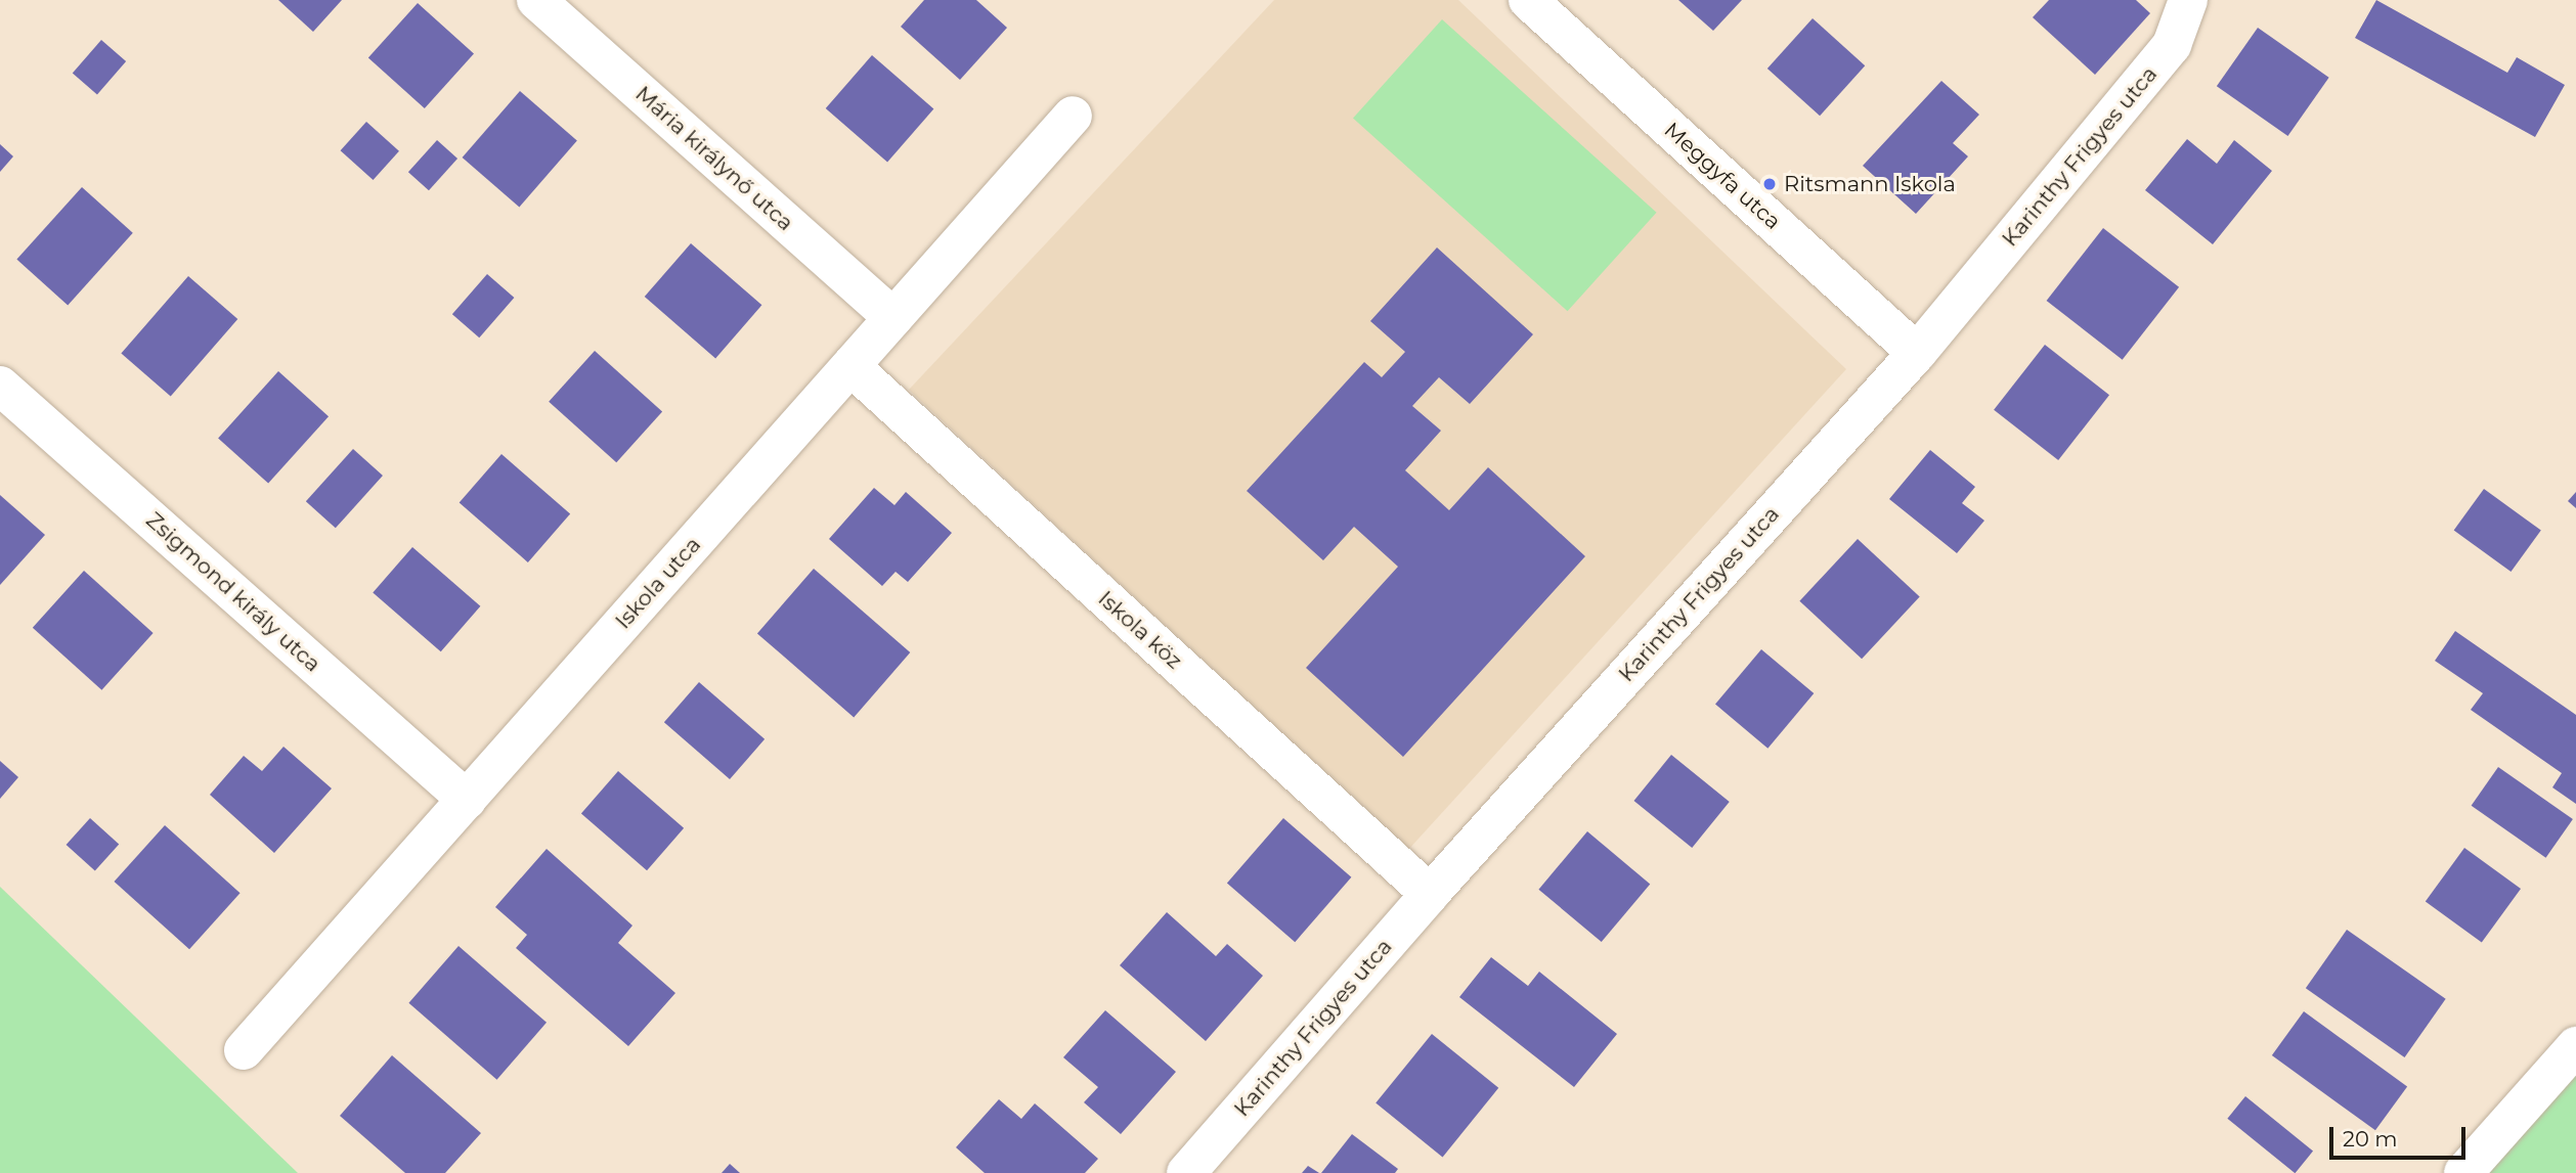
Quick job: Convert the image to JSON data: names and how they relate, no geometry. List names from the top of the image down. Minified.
{"streets":{"street":["Karinthy Frigyes utca","Mária királynő utca","Meggyfa utca","Iskola utca","Zsigmond király utca","Iskola köz"]},"crossings":[["Karinthy Frigyes utca","Meggyfa utca"],["Karinthy Frigyes utca","Iskola köz"],["Mária királynő utca","Iskola utca"],["Iskola utca","Zsigmond király utca"],["Iskola utca","Iskola köz"]],"places":["Ritsmann Iskola"],"scale_bar":"20 m"}
